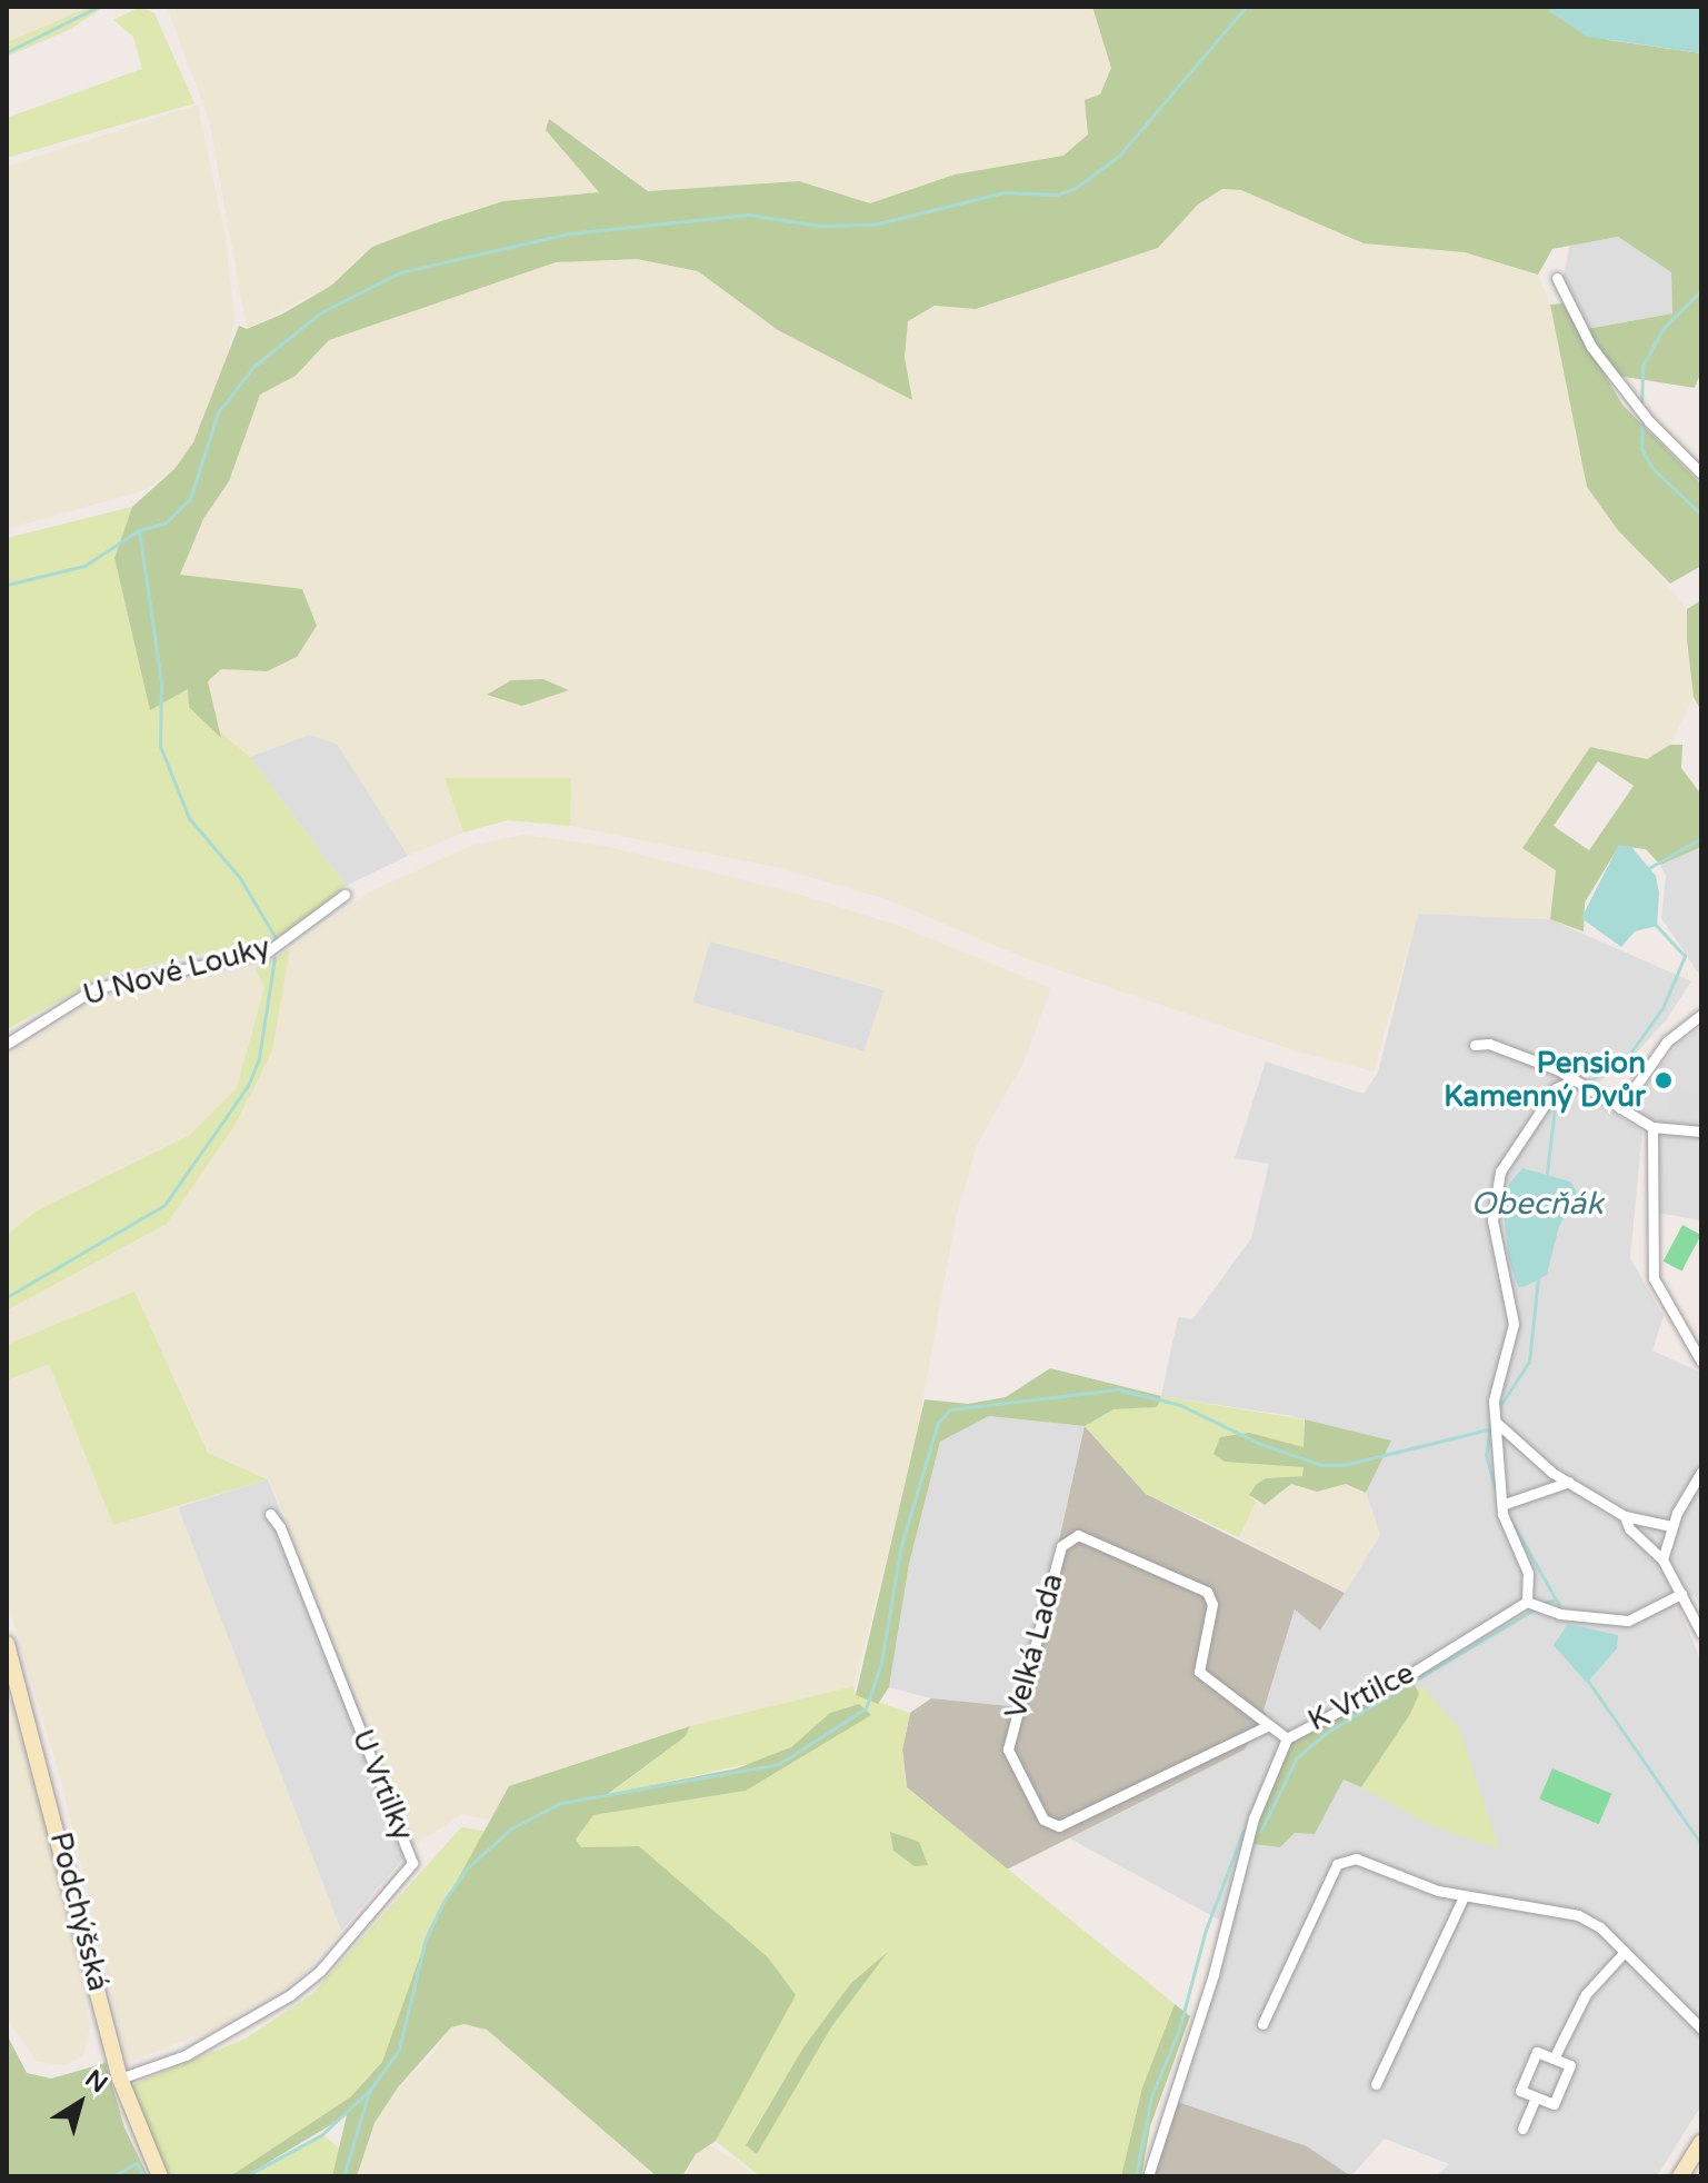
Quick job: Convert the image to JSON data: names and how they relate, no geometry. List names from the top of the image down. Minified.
{"streets":{"street":["U Nové Louky","Velká Lada","K Vrtilce","U Vrtilky","Podchýšská"]},"crossings":[["Velká Lada","K Vrtilce"],["U Vrtilky","Podchýšská"]],"water":["Obecňák"],"places":["Pension Kamenný Dvůr"],"north":"top right"}
